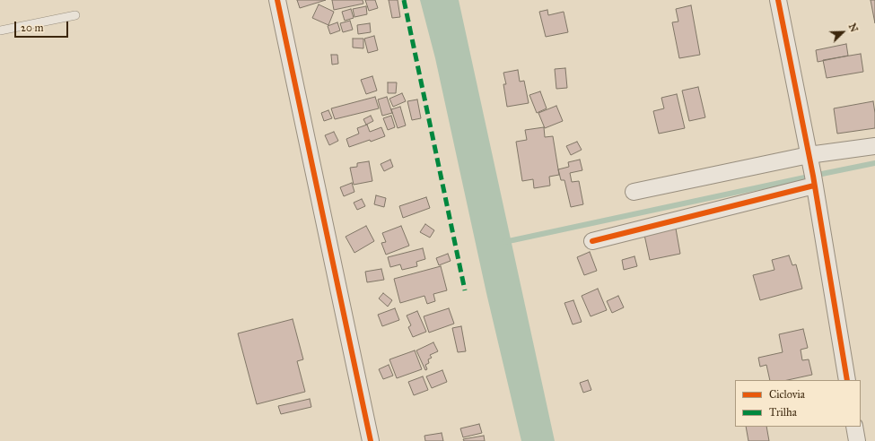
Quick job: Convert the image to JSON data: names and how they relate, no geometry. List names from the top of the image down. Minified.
{"legend":["Ciclovia","Trilha"],"scale_bar":"20 m","north":"top right"}
